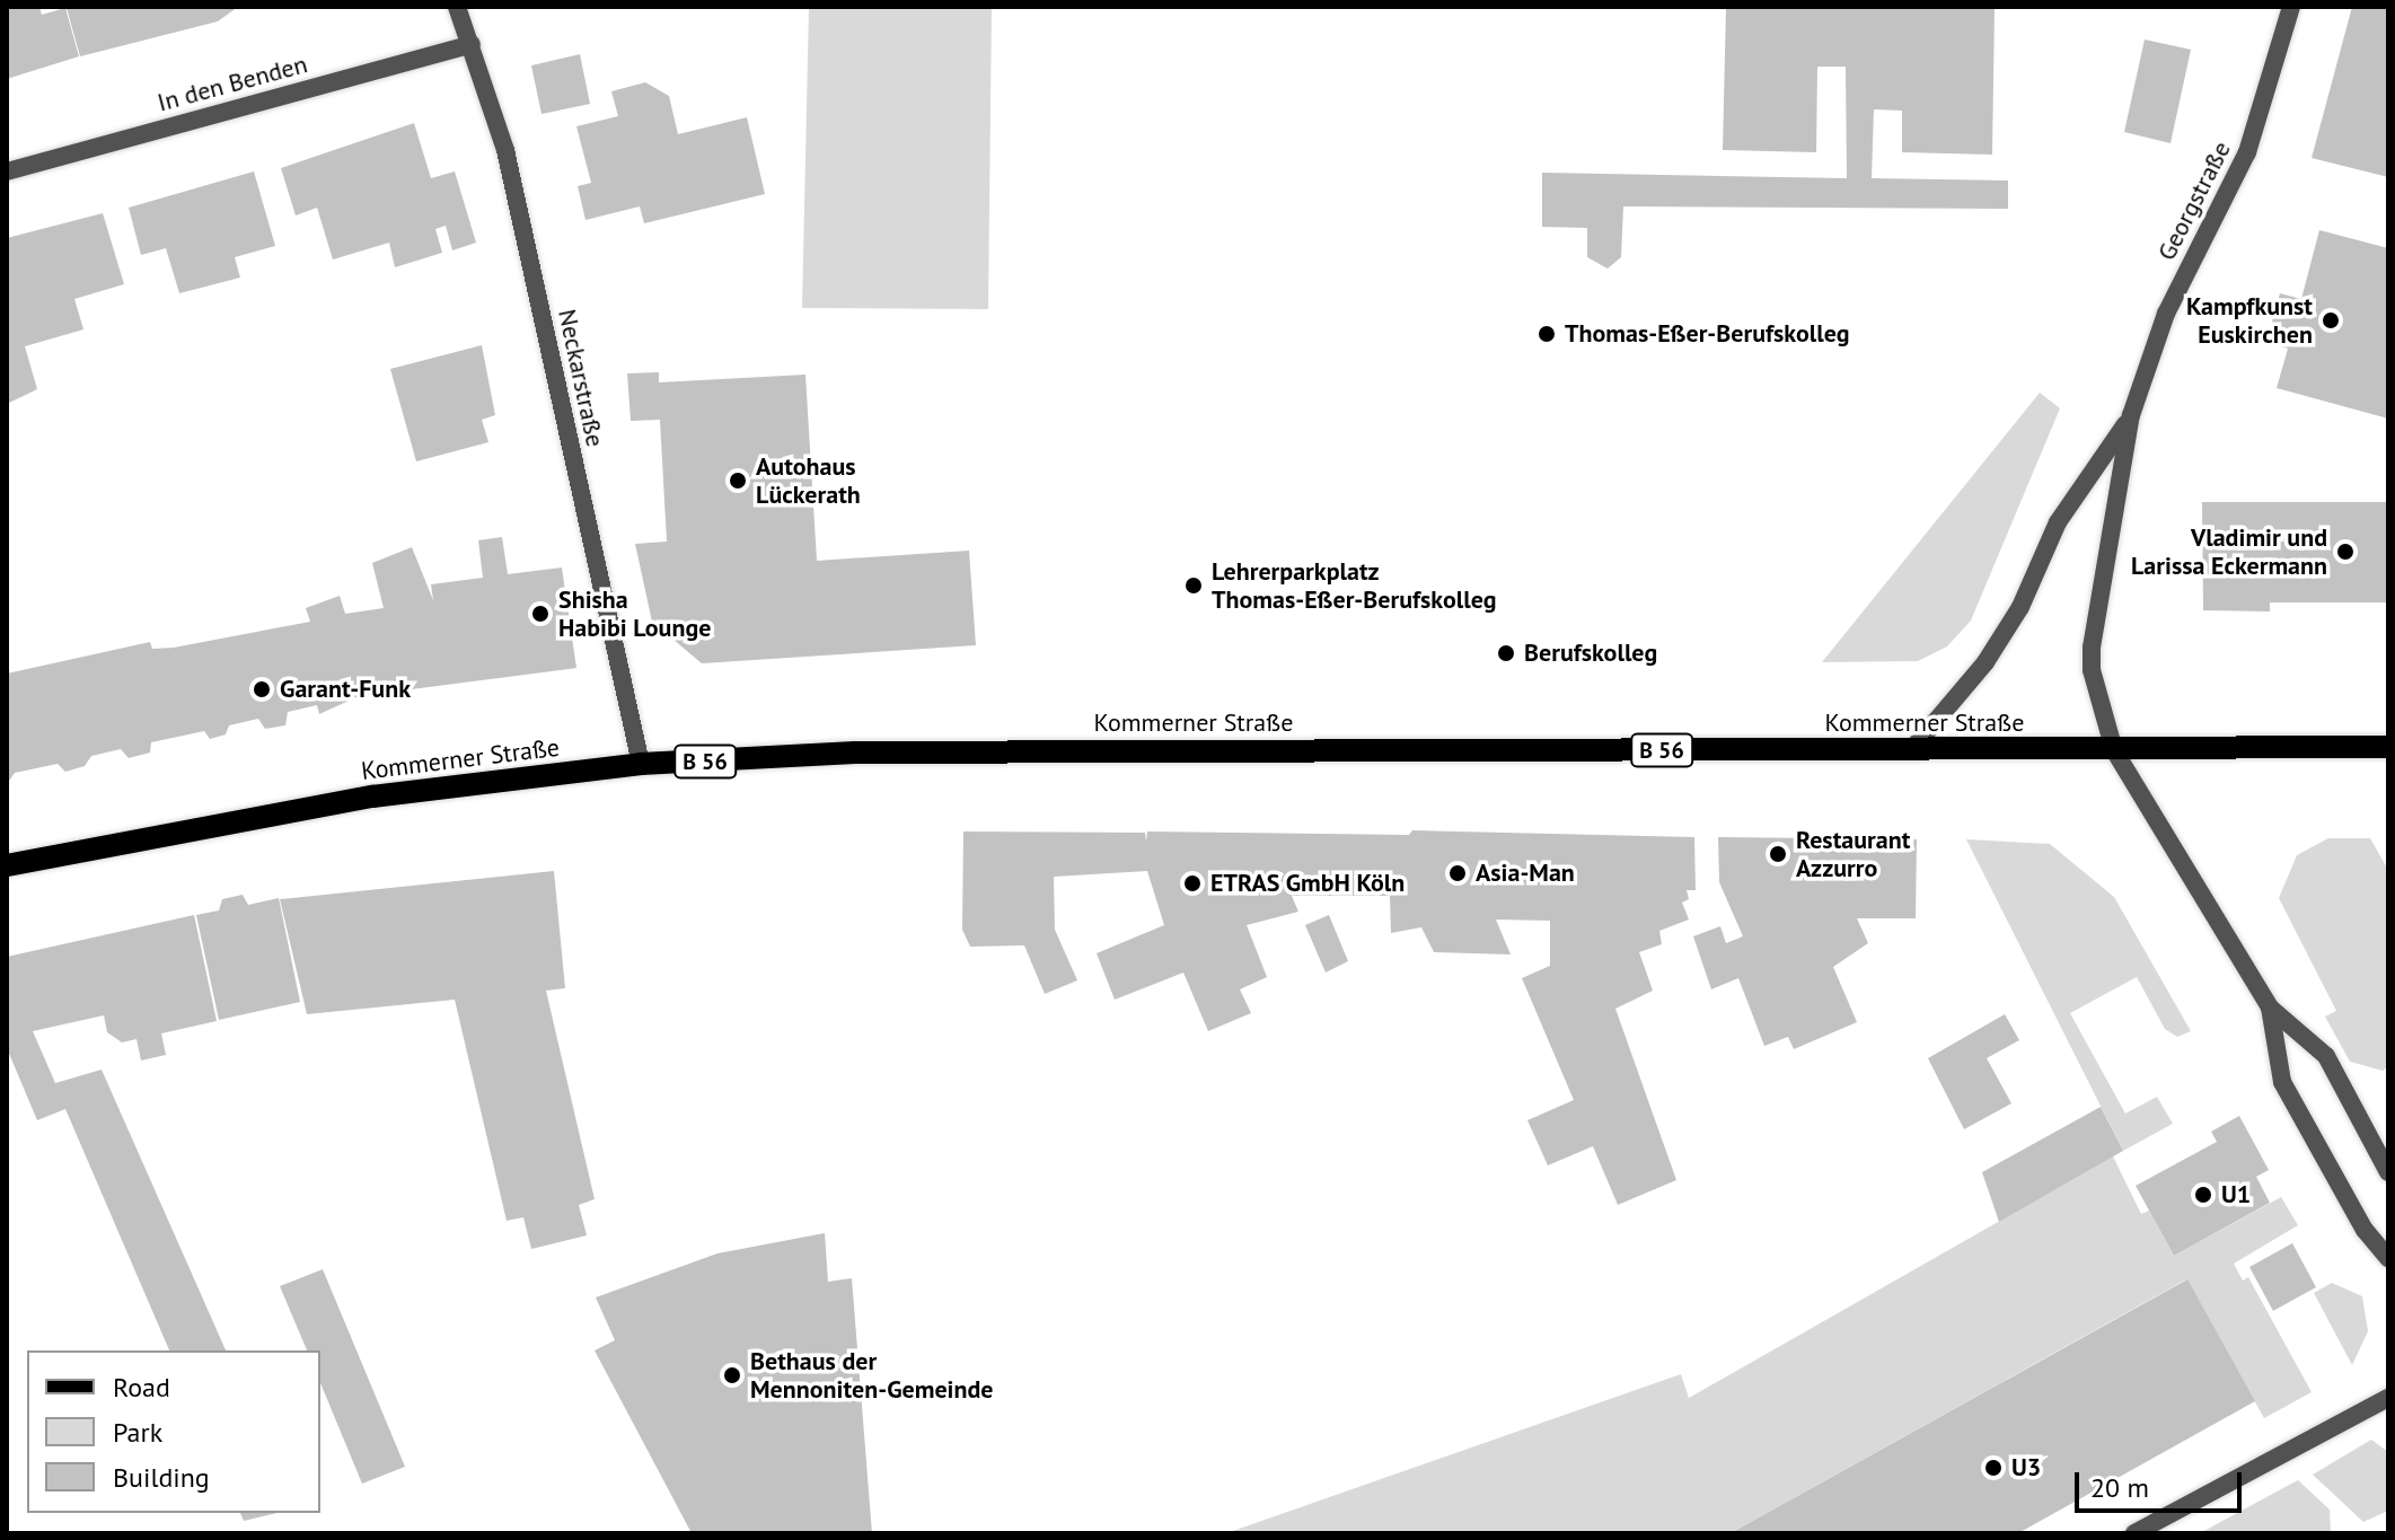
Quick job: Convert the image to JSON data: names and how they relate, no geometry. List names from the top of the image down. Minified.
{"streets":{"main road":["Kommerner Straße","B 56"],"street":["In den Benden","Georgstraße","Neckarstraße"]},"crossings":[["In den Benden","Neckarstraße"],["Georgstraße","Kommerner Straße"],["Neckarstraße","Kommerner Straße"]],"places":["Kampfkunst Euskirchen","Thomas-Eßer-Berufskolleg","Autohaus Lückerath","Vladimir und Larissa Eckermann","Lehrerparkplatz Thomas-Eßer-Berufskolleg","Shisha Habibi Lounge","Berufskolleg","Garant-Funk","Restaurant Azzurro","Asia-Man","ETRAS GmbH Köln","U1","Bethaus der Mennoniten-Gemeinde","U3"],"legend":["Road","Park","Building"],"scale_bar":"20 m"}
